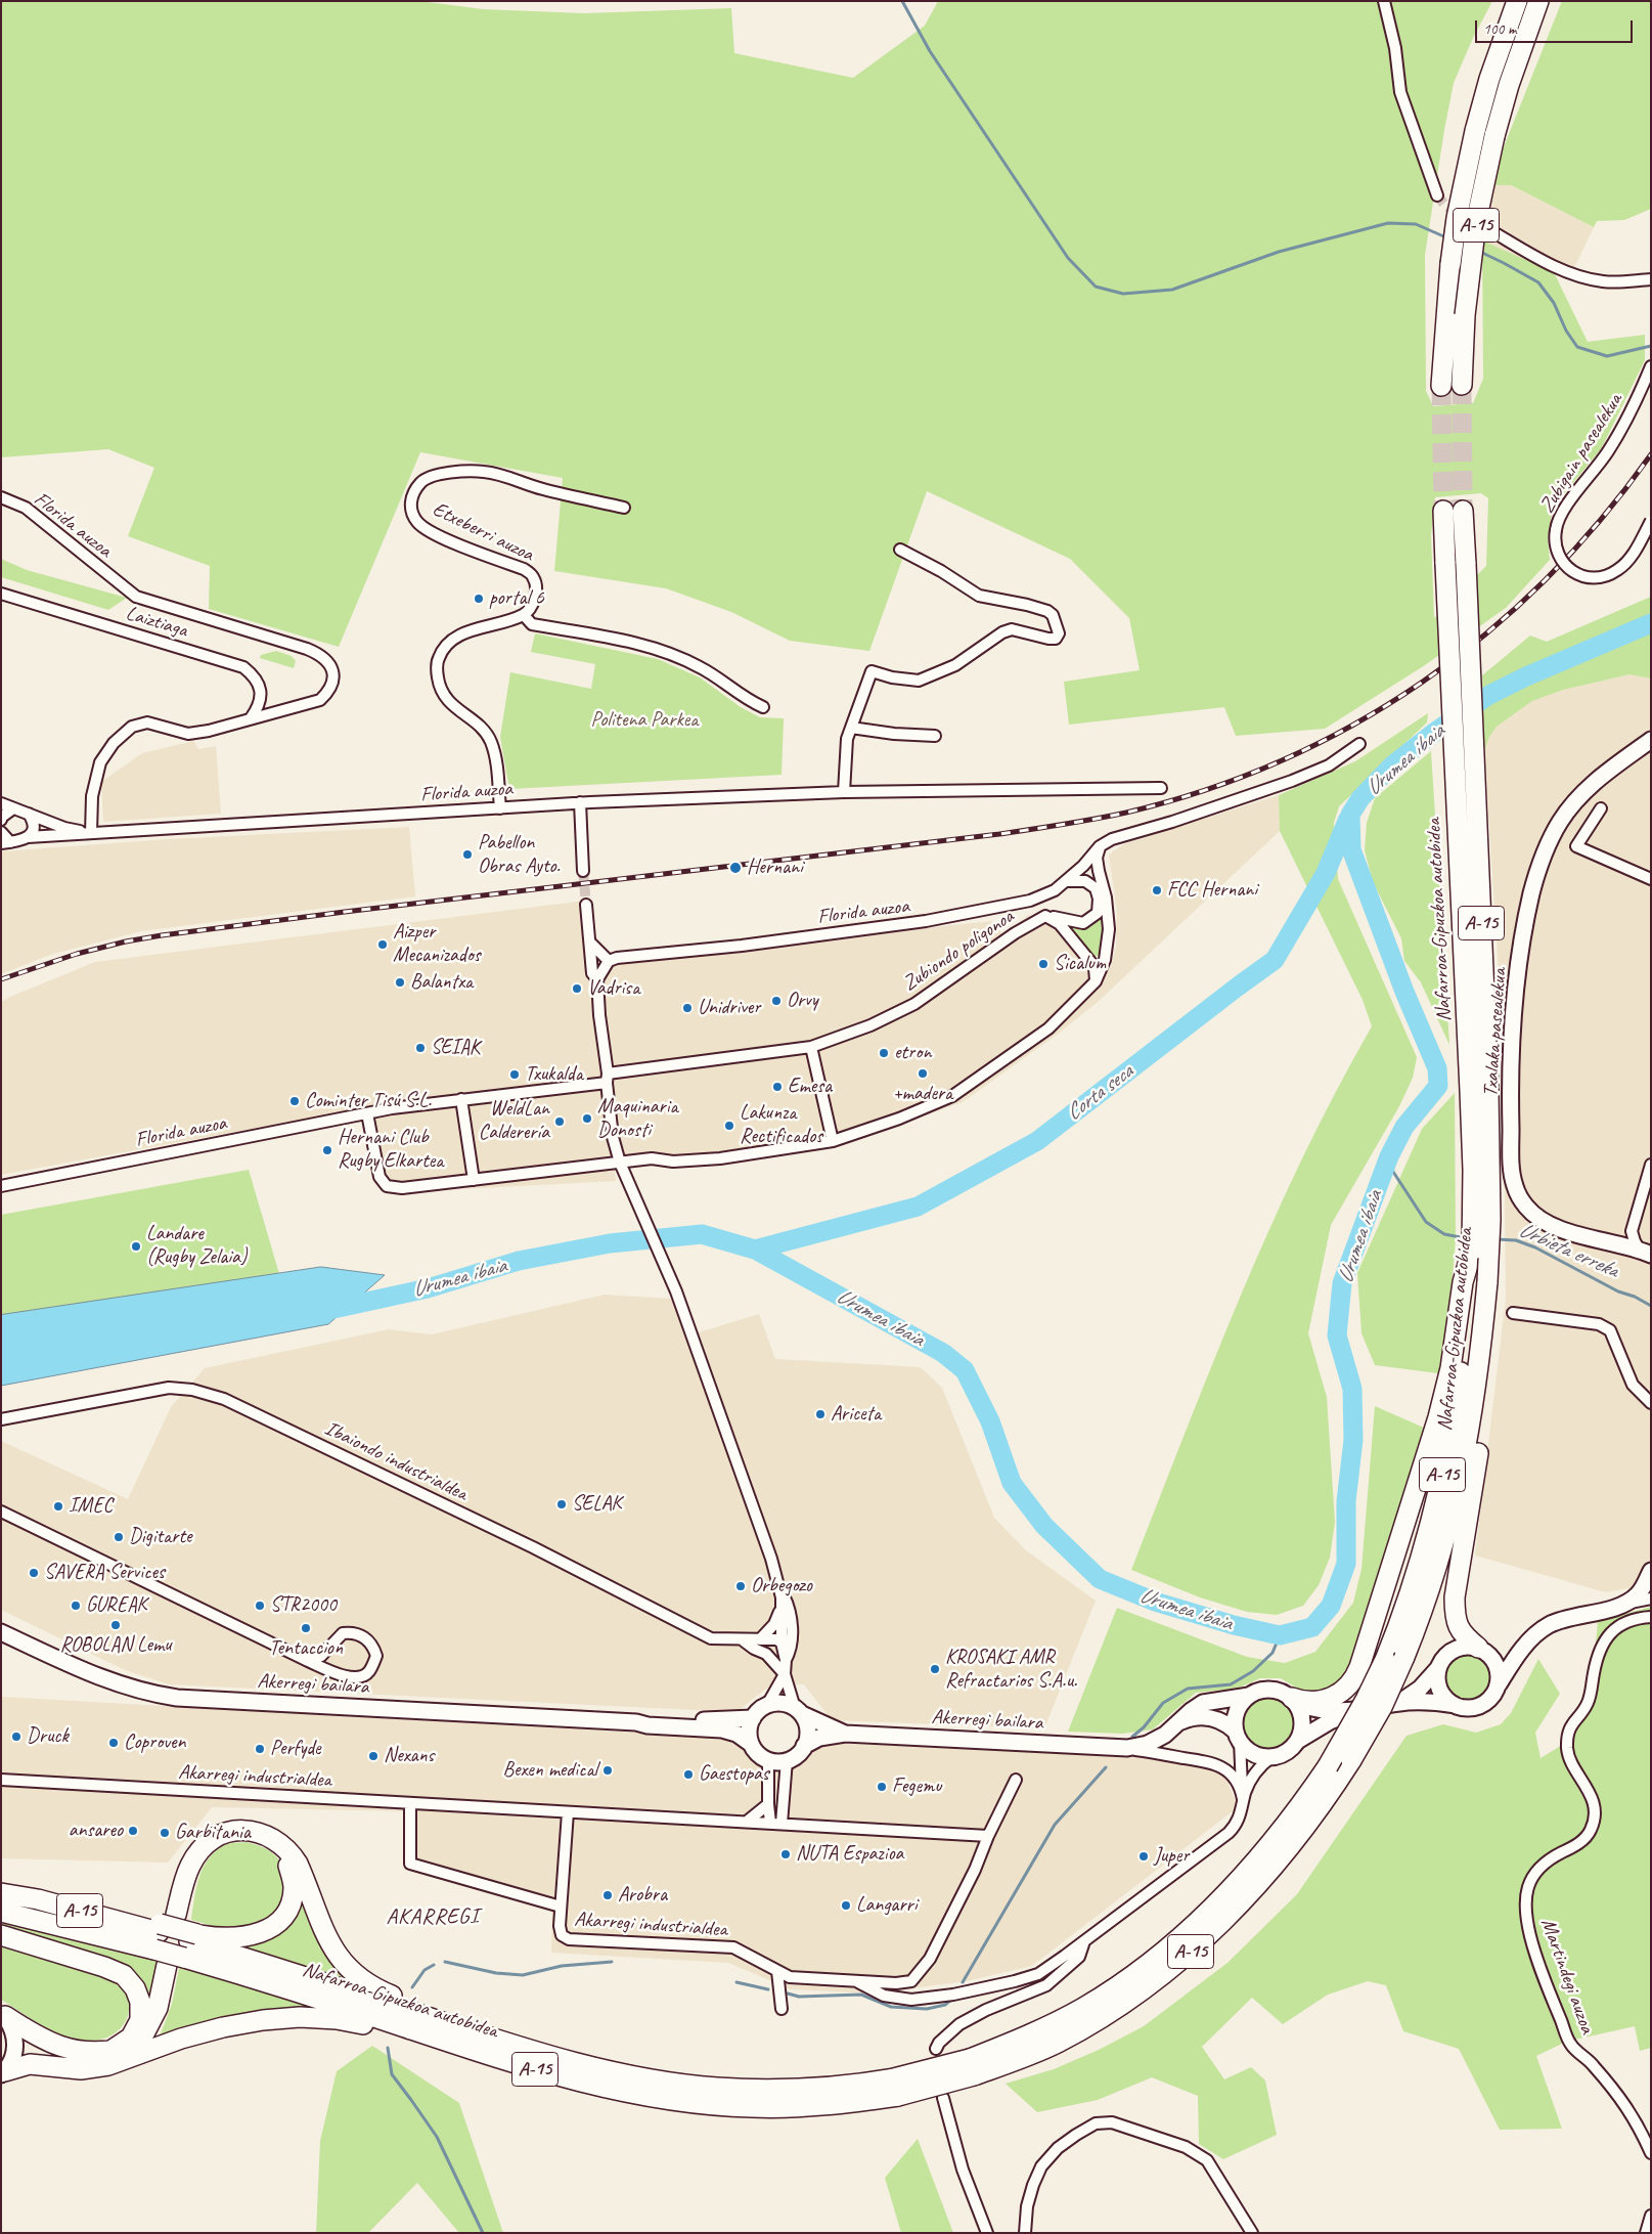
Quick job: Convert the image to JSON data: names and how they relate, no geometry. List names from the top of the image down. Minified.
{"streets":{"highway":["A-15","Nafarroa-Gipuzkoa autobidea"],"main road":["Txalaka pasealekua","Akerregi bailara"],"street":["Zubigain pasealekua","Florida auzoa","Etxeberri auzoa","Laiztiaga","Zubiondo poligonoa","Ibaiondo industrialdea","Akarregi industrialdea","Martindegi auzoa"]},"crossings":[["Florida auzoa","Laiztiaga"],["Florida auzoa","Zubiondo poligonoa"]],"districts":["AKARREGI"],"water":["Urumea ibaia","Corta seca","Urbieta erreka"],"parks":["Politena Parkea"],"places":["portal 6","Pabellon Obras Ayto.","Hernani","FCC Hernani","Aizper Mecanizados","Sicalum","Balantxa","Vadrisa","Orvy","Unidriver","SEIAK","etron","+madera","Txukalda","Emesa","Cominter Tisú S.L.","Maquinaria Donosti","WeldLan Calderería","Lakunza Rectificados","Hernani Club Rugby Elkartea","Landare (Rugby Zelaia)","Ariceta","SELAK","IMEC","Digitarte","SAVERA Services","Orbegozo","GUREAK","STR2000","ROBOLAN Lemu","Tentaccion","KROSAKI AMR Refractarios S.A.u.","Druck","Coproven","Perfyde","Nexans","Bexen medical","Gaestopas","Fegemu","ansareo","Garbitania","NUTA Espazioa","Juper","Arobra","Langarri"],"scale_bar":"100 m"}
